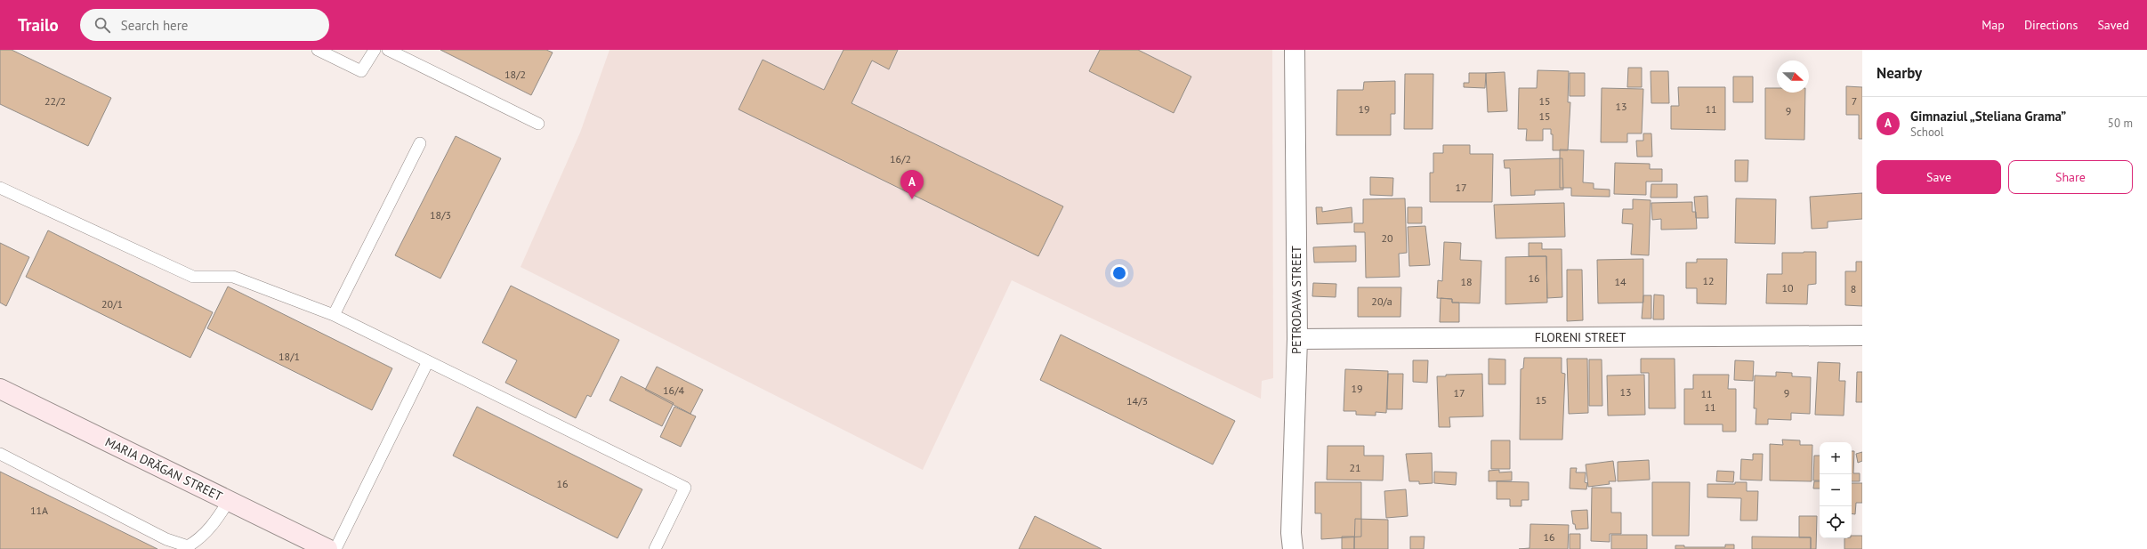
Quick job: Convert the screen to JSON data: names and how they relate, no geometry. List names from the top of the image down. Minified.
{"streets":{"main road":["MARIA DRĂGAN STREET"],"street":["PETRODAVA STREET","FLORENI STREET"]},"crossings":[["PETRODAVA STREET","FLORENI STREET"]],"house_numbers":["18/2","22/2","15","7","13","19","11","9","15","16/2","17","18/3","20","16","12","18","14","10","8","20/a","20/1","18/1","19","16/4","13","17","9","11","15","14/3","11","21","16","11A","16"],"north":"right","page":{"header":"Trailo","search":"Search here","nav":["Map","Directions","Saved"],"heading":"Nearby","list":[{"mark":"A","name":"Gimnaziul „Steliana Grama”","note":"School","value":"50 m"}],"buttons":["Save","Share"],"pins":"A","map_buttons":["+","−"]}}
